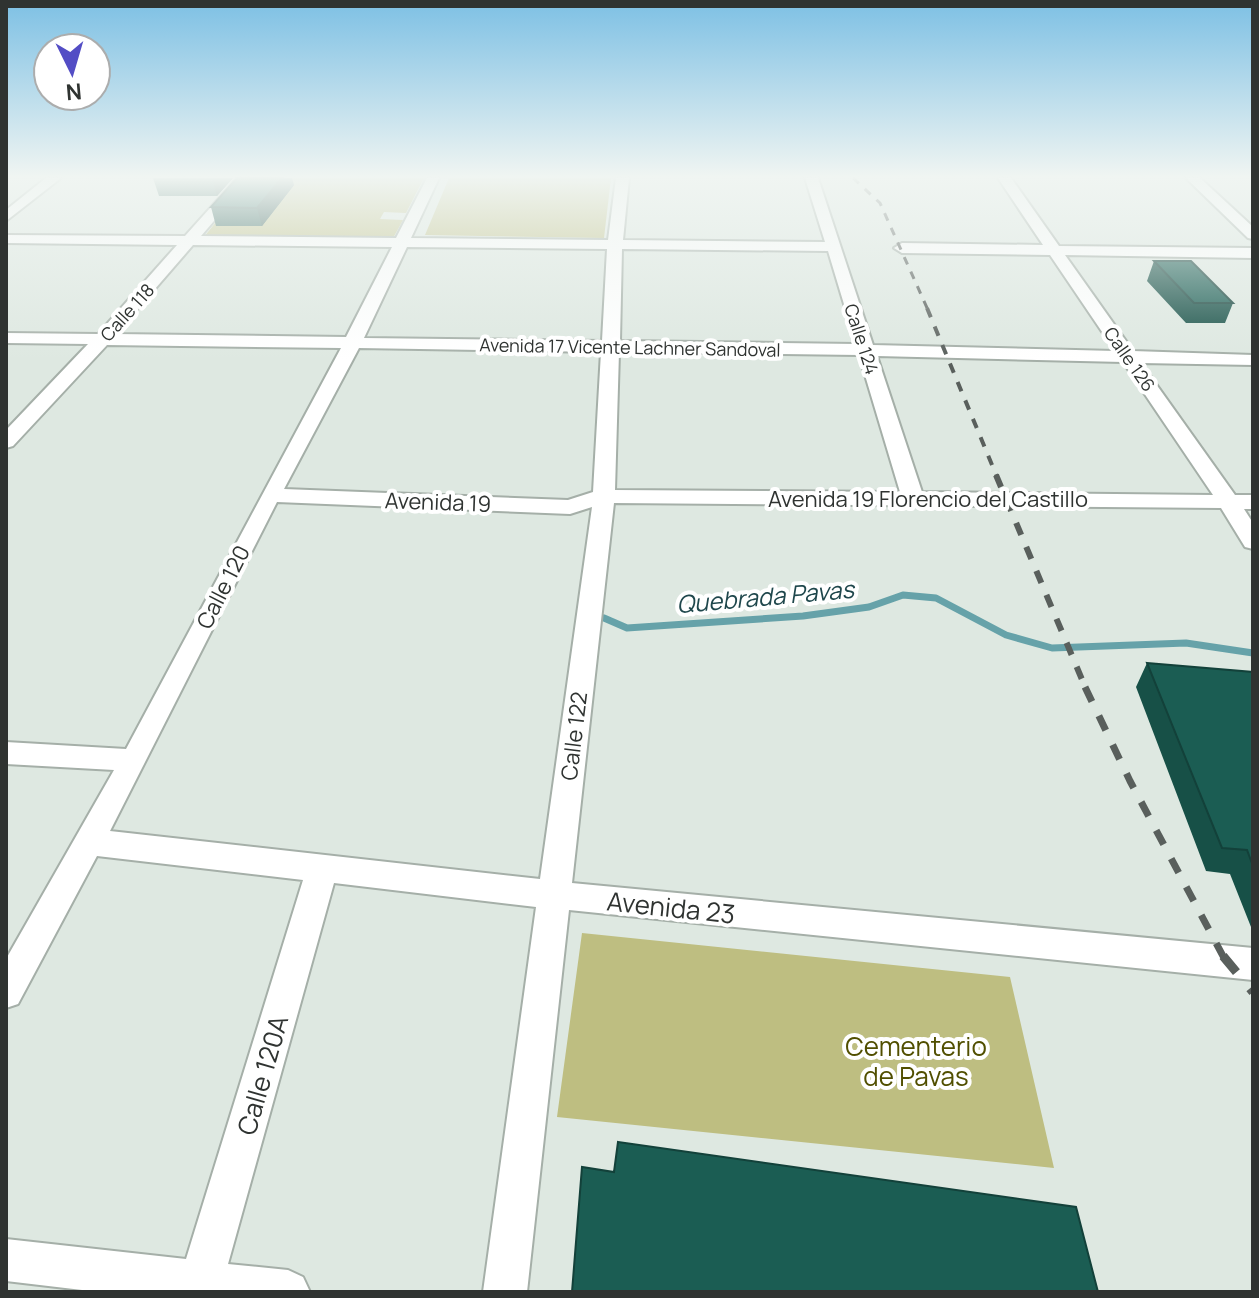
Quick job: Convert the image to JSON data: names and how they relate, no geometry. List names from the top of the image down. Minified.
{"streets":{"street":["Calle 118","Calle 124","Avenida 17 Vicente Lachner Sandoval","Calle 126","Avenida 19 Florencio del Castillo","Avenida 19","Calle 120","Calle 122","Avenida 23","Calle 120A"]},"crossings":[["Calle 118","Avenida 17 Vicente Lachner Sandoval"],["Calle 124","Avenida 17 Vicente Lachner Sandoval"],["Calle 124","Avenida 19 Florencio del Castillo"],["Avenida 17 Vicente Lachner Sandoval","Calle 126"],["Avenida 17 Vicente Lachner Sandoval","Calle 120"],["Avenida 17 Vicente Lachner Sandoval","Calle 122"],["Calle 126","Avenida 19 Florencio del Castillo"],["Avenida 19 Florencio del Castillo","Avenida 19"],["Avenida 19 Florencio del Castillo","Calle 122"],["Avenida 19","Calle 120"],["Avenida 19","Calle 122"],["Calle 120","Avenida 23"],["Calle 122","Avenida 23"],["Avenida 23","Calle 120A"]],"water":["Quebrada Pavas"],"parks":["Cementerio de Pavas"],"north":"bottom"}
